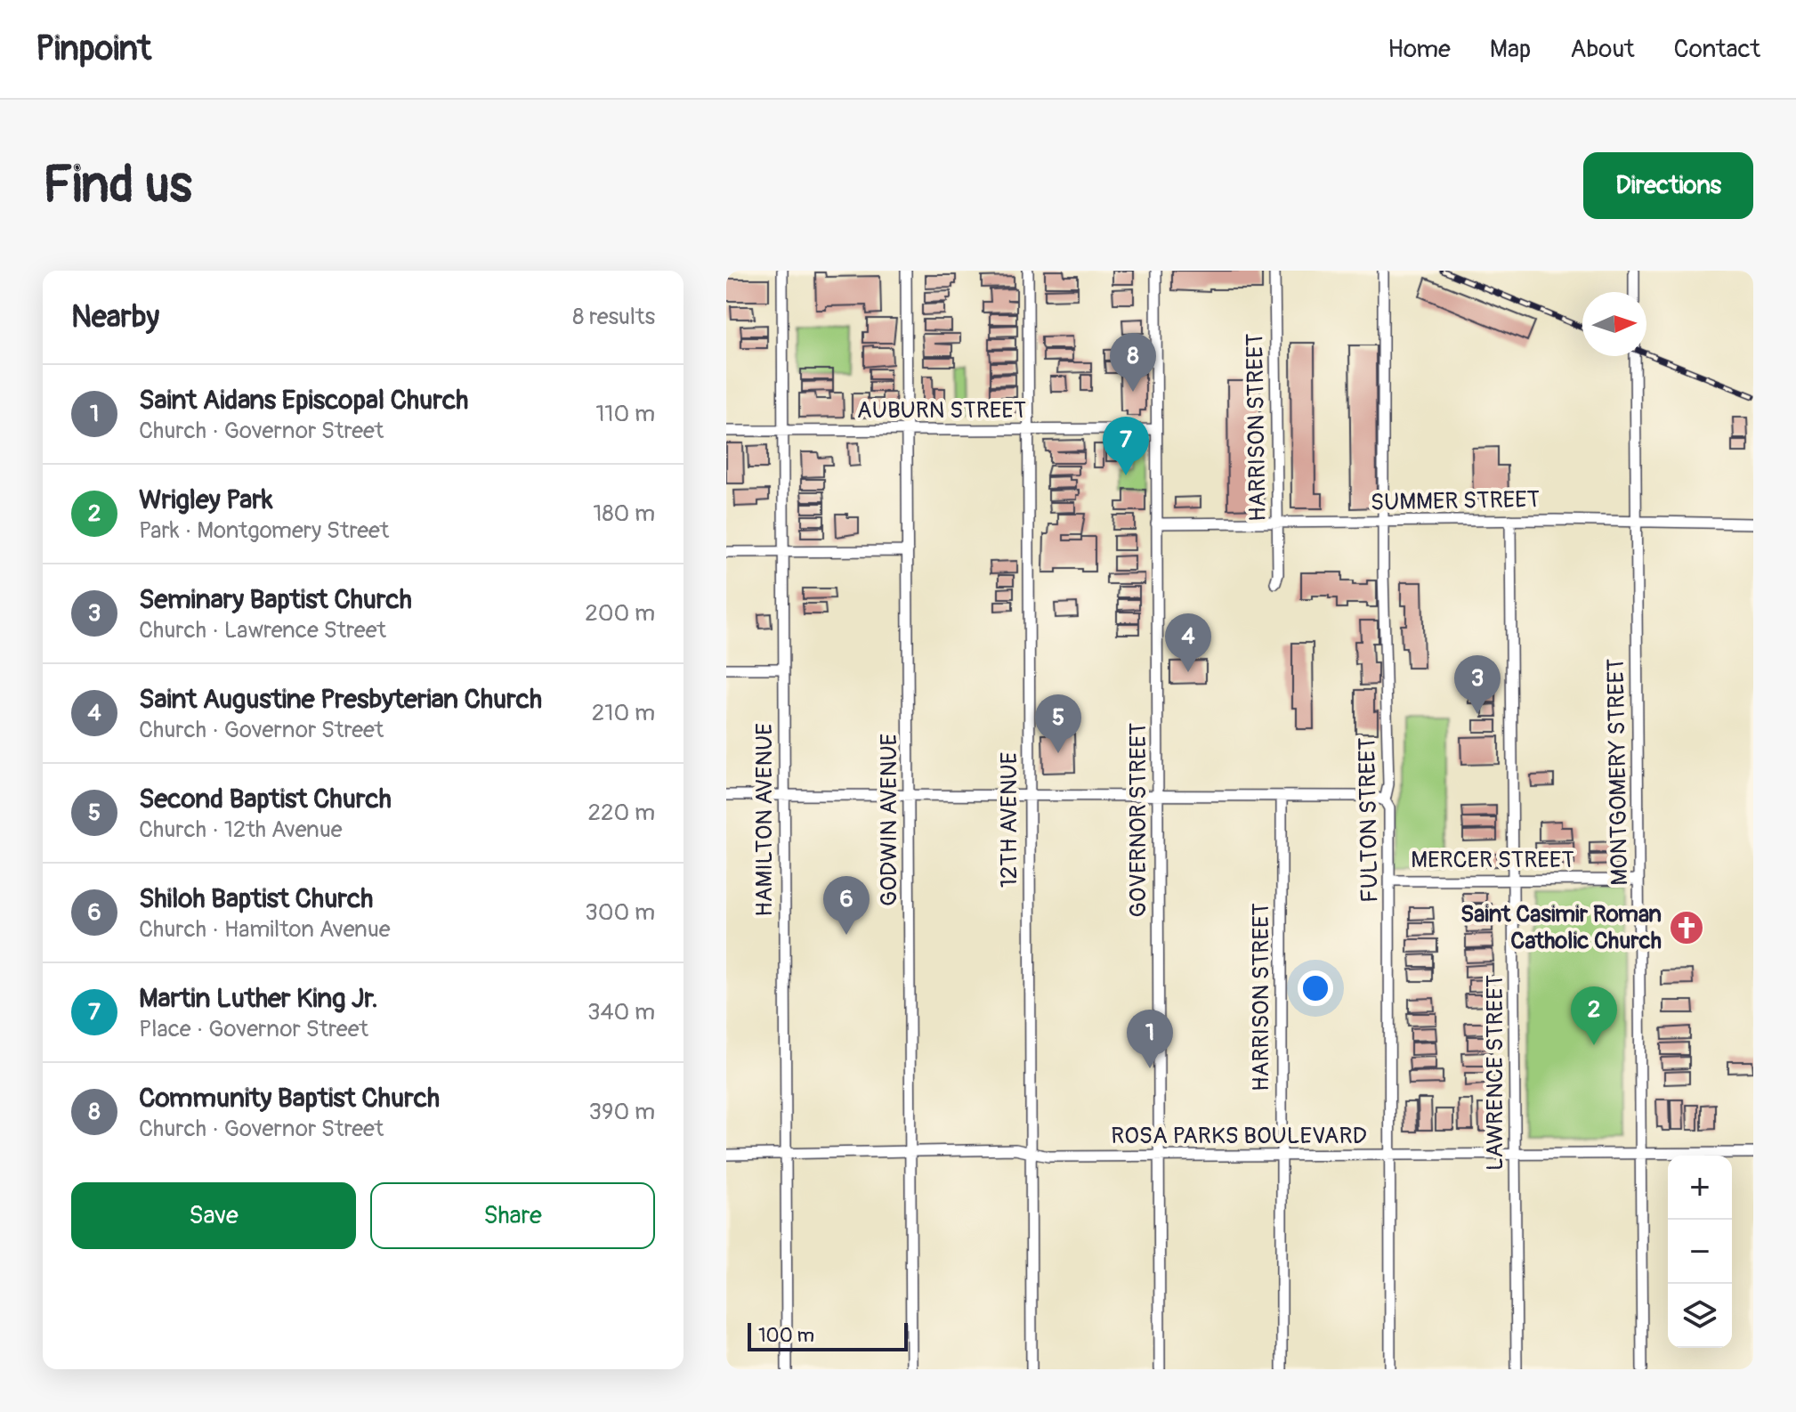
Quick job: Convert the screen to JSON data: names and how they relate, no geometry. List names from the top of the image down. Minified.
{"streets":{"street":["AUBURN STREET","HARRISON STREET","SUMMER STREET","MONTGOMERY STREET","HAMILTON AVENUE","GODWIN AVENUE","12TH AVENUE","GOVERNOR STREET","FULTON STREET","MERCER STREET","LAWRENCE STREET","ROSA PARKS BOULEVARD"]},"crossings":[["AUBURN STREET","HAMILTON AVENUE"],["AUBURN STREET","GODWIN AVENUE"],["AUBURN STREET","12TH AVENUE"],["AUBURN STREET","GOVERNOR STREET"],["HARRISON STREET","SUMMER STREET"],["HARRISON STREET","ROSA PARKS BOULEVARD"],["SUMMER STREET","MONTGOMERY STREET"],["SUMMER STREET","GOVERNOR STREET"],["SUMMER STREET","FULTON STREET"],["SUMMER STREET","LAWRENCE STREET"],["MONTGOMERY STREET","MERCER STREET"],["MONTGOMERY STREET","ROSA PARKS BOULEVARD"],["HAMILTON AVENUE","ROSA PARKS BOULEVARD"],["GODWIN AVENUE","ROSA PARKS BOULEVARD"],["12TH AVENUE","ROSA PARKS BOULEVARD"],["GOVERNOR STREET","ROSA PARKS BOULEVARD"],["FULTON STREET","MERCER STREET"],["FULTON STREET","ROSA PARKS BOULEVARD"],["MERCER STREET","LAWRENCE STREET"],["LAWRENCE STREET","ROSA PARKS BOULEVARD"]],"places":{"church":["Saint Casimir Roman Catholic Church"]},"scale_bar":"100 m","north":"right","page":{"header":"Pinpoint","nav":["Home","Map","About","Contact"],"buttons":["Directions",["Save","Share"]],"title":"Find us","heading":["Nearby","8 results"],"pins":["8","7","4","3","5","6","2","1"],"list":[{"mark":"1","name":"Saint Aidans Episcopal Church","note":"Church · Governor Street","value":"110 m"},{"mark":"2","name":"Wrigley Park","note":"Park · Montgomery Street","value":"180 m"},{"mark":"3","name":"Seminary Baptist Church","note":"Church · Lawrence Street","value":"200 m"},{"mark":"4","name":"Saint Augustine Presbyterian Church","note":"Church · Governor Street","value":"210 m"},{"mark":"5","name":"Second Baptist Church","note":"Church · 12th Avenue","value":"220 m"},{"mark":"6","name":"Shiloh Baptist Church","note":"Church · Hamilton Avenue","value":"300 m"},{"mark":"7","name":"Martin Luther King Jr.","note":"Place · Governor Street","value":"340 m"},{"mark":"8","name":"Community Baptist Church","note":"Church · Governor Street","value":"390 m"}],"map_buttons":["+","−"],"scale":"100 m"}}
